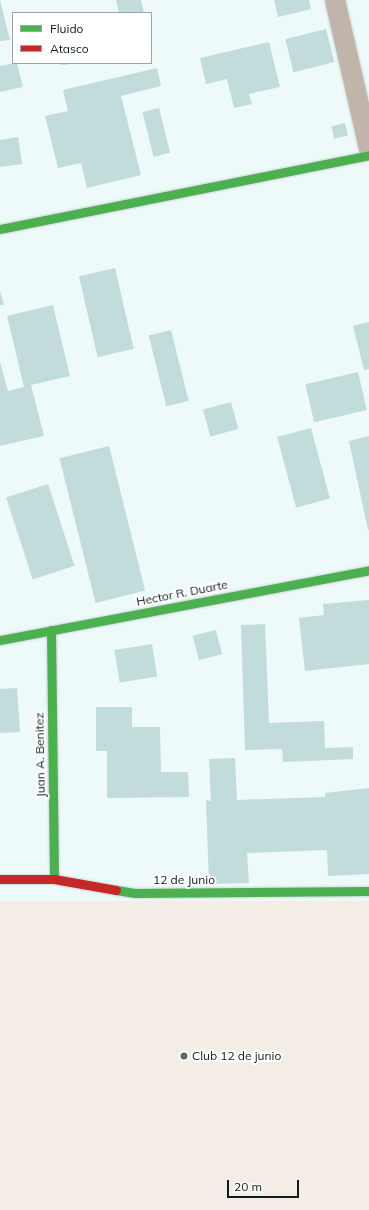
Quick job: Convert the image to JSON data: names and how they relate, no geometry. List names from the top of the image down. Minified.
{"streets":{"street":["Hector R. Duarte","Juan A. Benitez","12 de Junio"]},"crossings":[["Hector R. Duarte","Juan A. Benitez"],["Juan A. Benitez","12 de Junio"]],"places":["Club 12 de junio"],"legend":["Fluido","Atasco"],"scale_bar":"20 m"}
